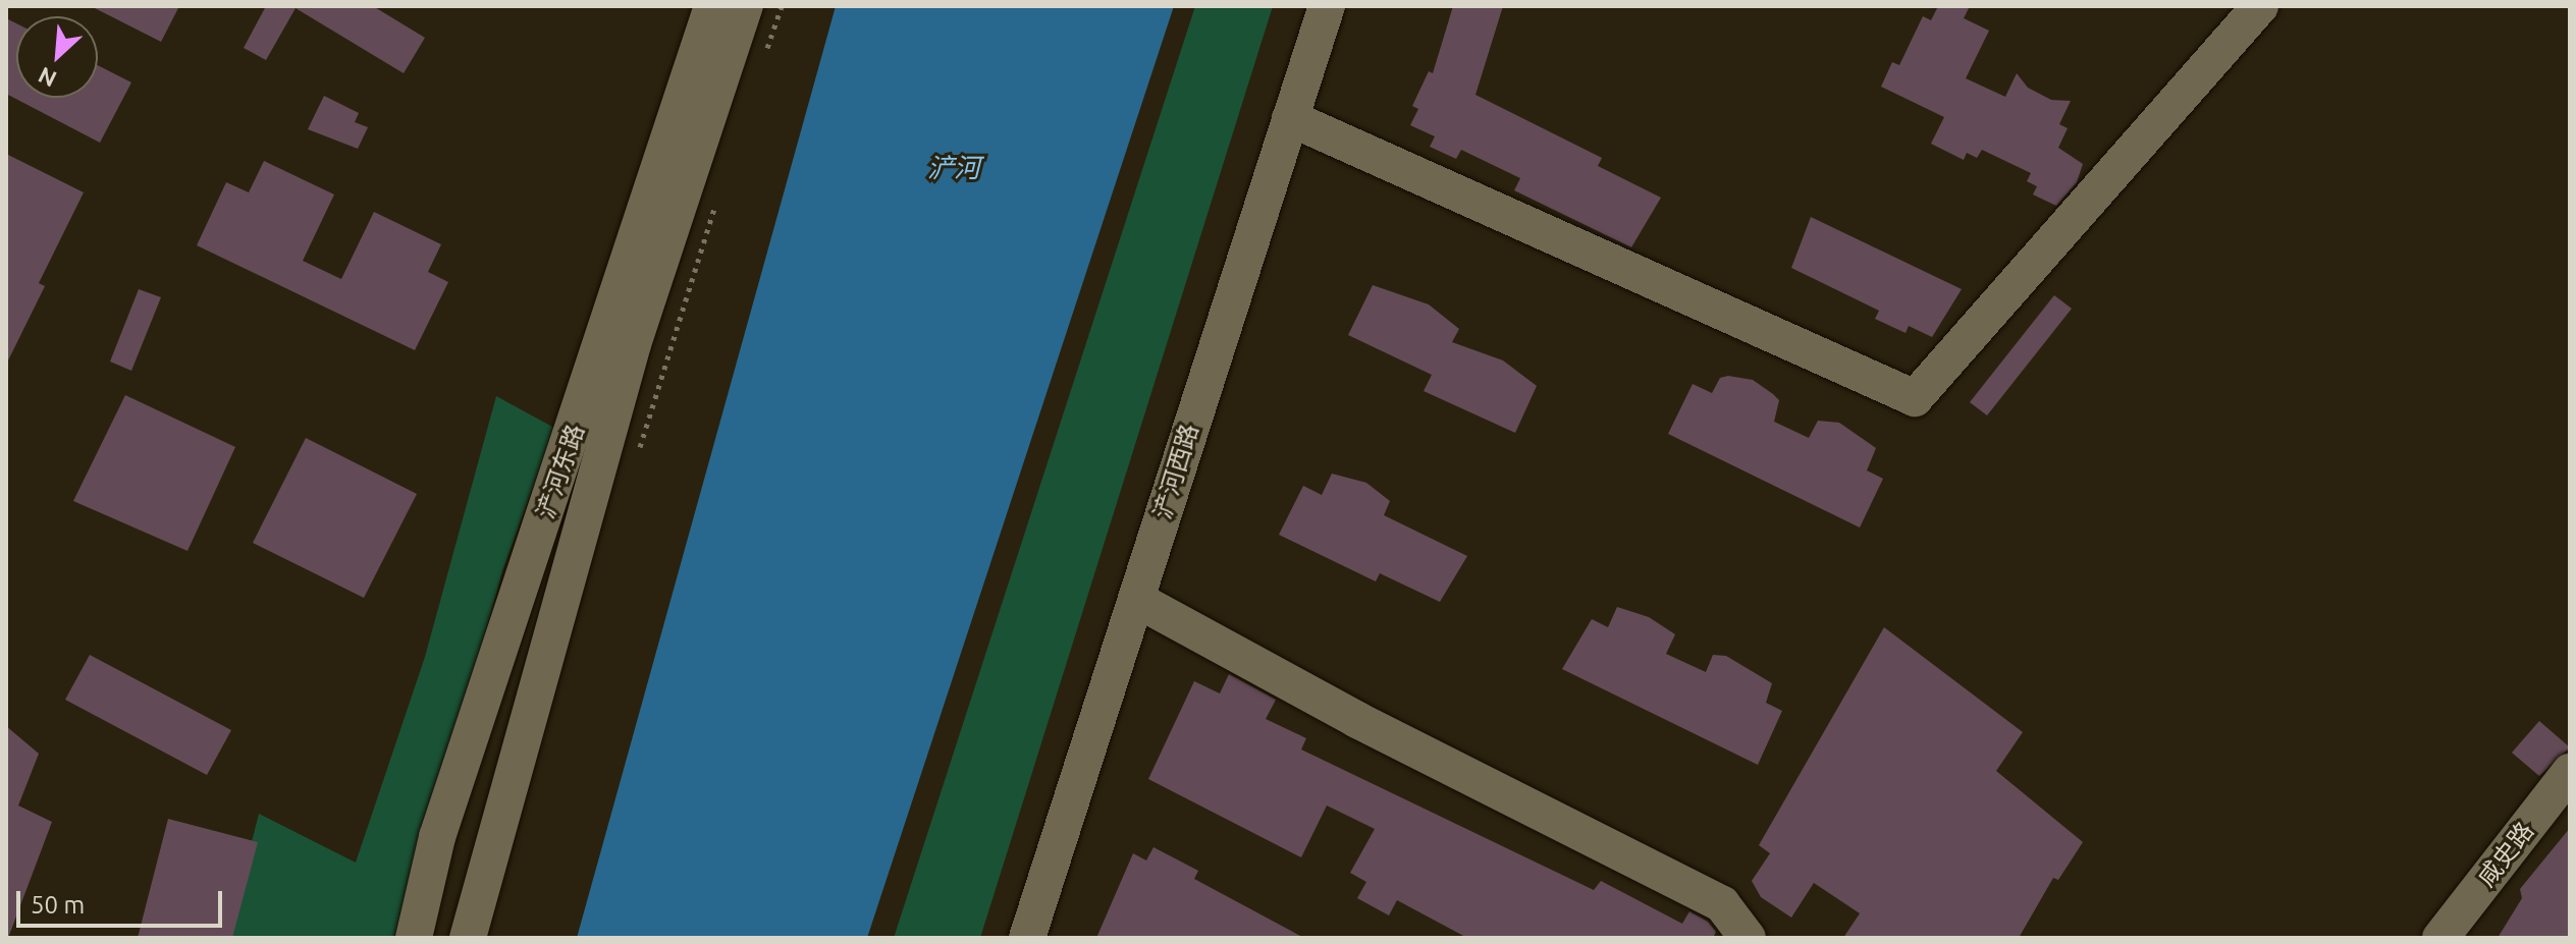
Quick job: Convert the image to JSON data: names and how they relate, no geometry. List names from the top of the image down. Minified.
{"streets":{"street":["浐河东路","浐河西路","咸史路"]},"water":["浐河"],"scale_bar":"50 m","north":"bottom left"}
